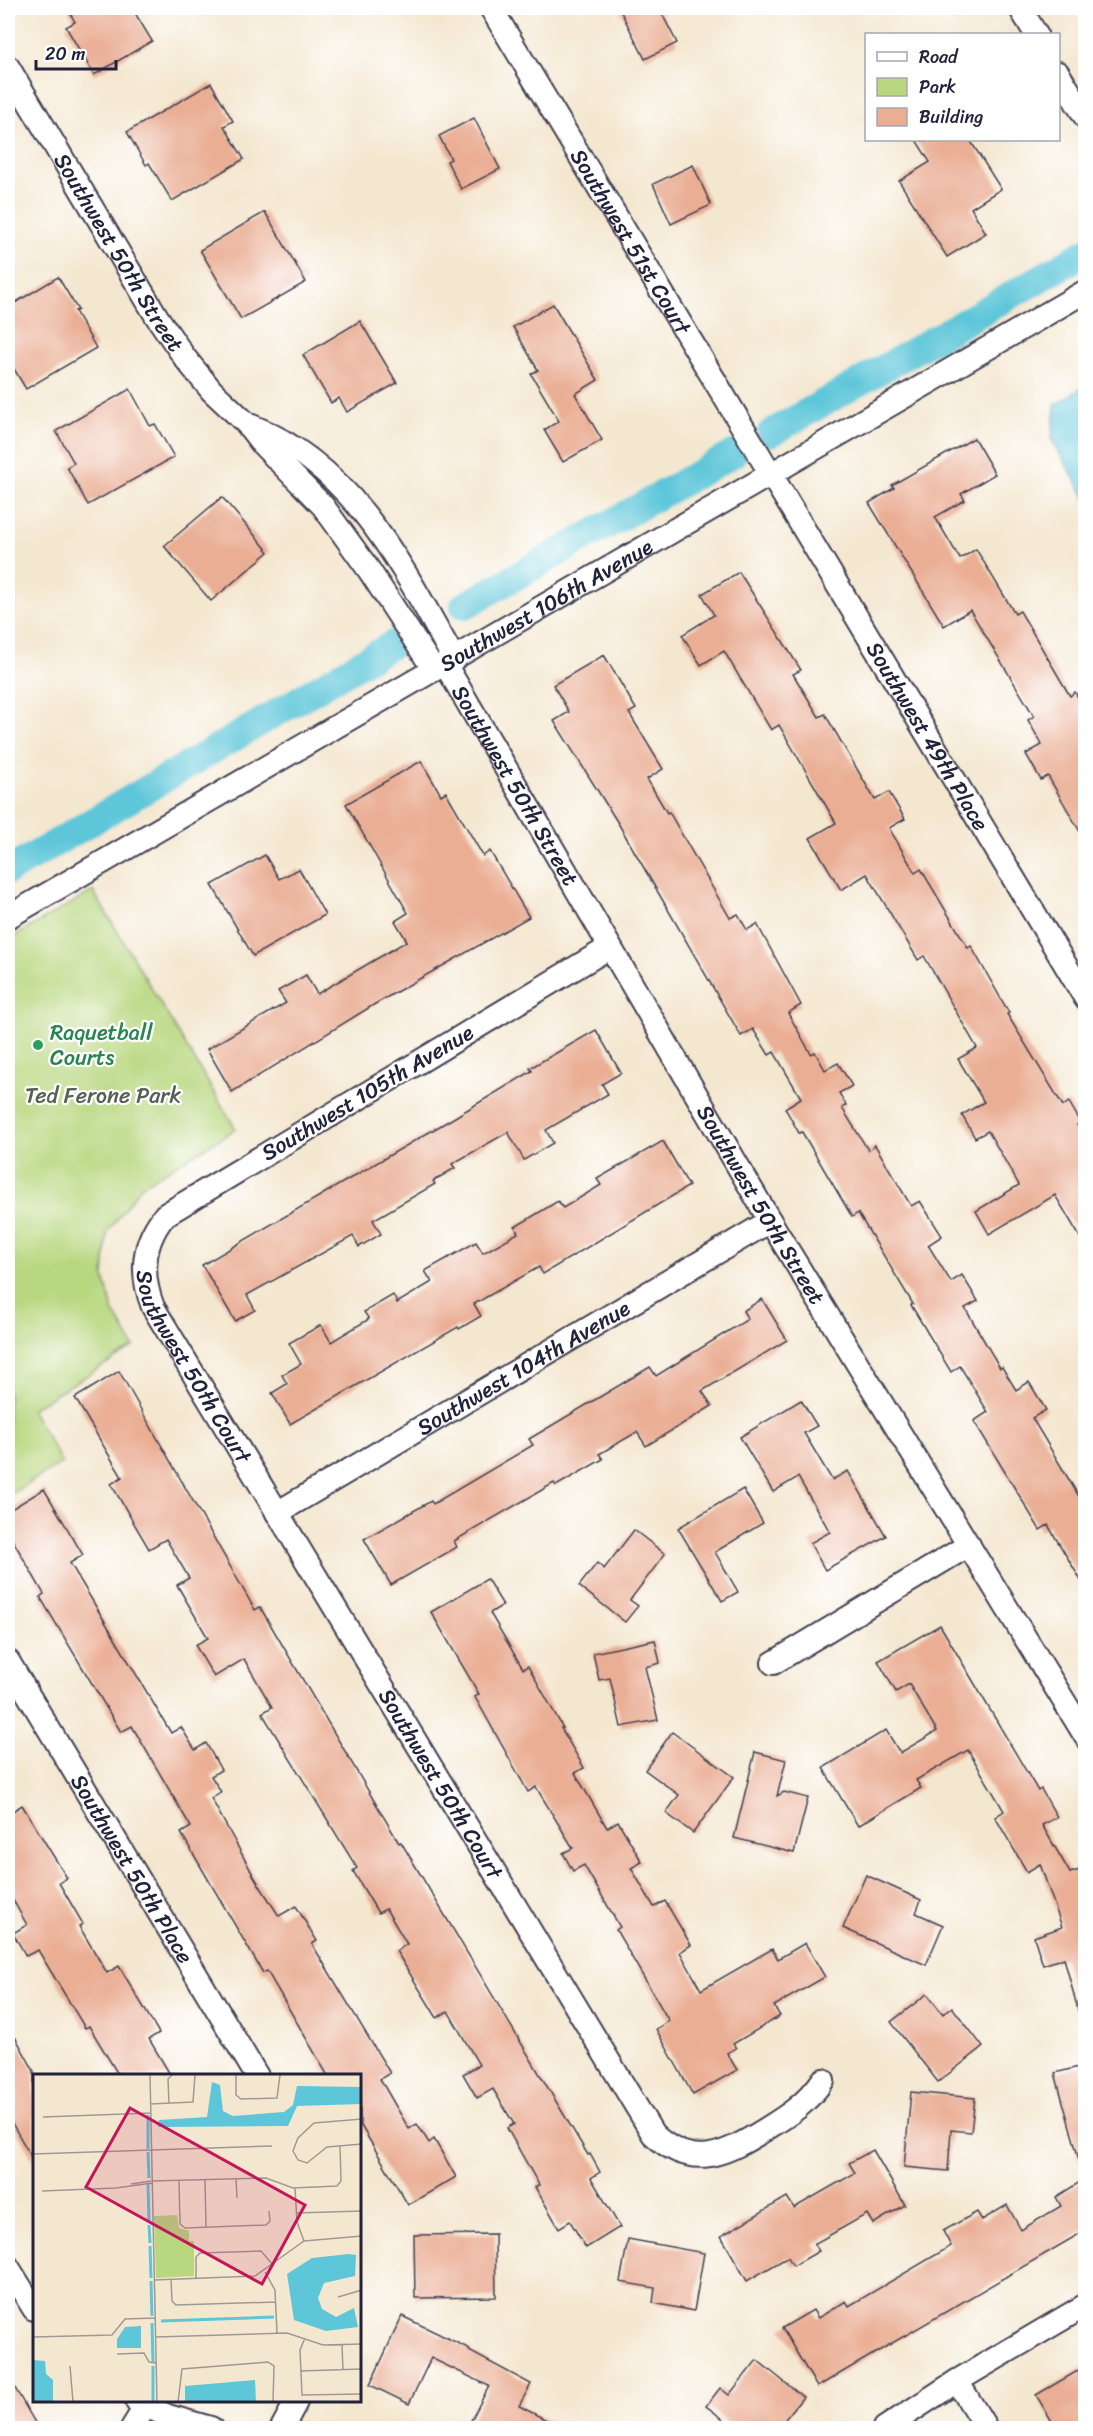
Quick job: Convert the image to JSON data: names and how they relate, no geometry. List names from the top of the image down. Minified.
{"streets":{"street":["Southwest 51st Court","Southwest 50th Street","Southwest 106th Avenue","Southwest 49th Place","Southwest 105th Avenue","Southwest 50th Court","Southwest 104th Avenue","Southwest 50th Place"]},"crossings":[["Southwest 51st Court","Southwest 106th Avenue"],["Southwest 51st Court","Southwest 49th Place"],["Southwest 50th Street","Southwest 106th Avenue"],["Southwest 50th Street","Southwest 105th Avenue"],["Southwest 50th Street","Southwest 104th Avenue"],["Southwest 106th Avenue","Southwest 49th Place"],["Southwest 105th Avenue","Southwest 50th Court"],["Southwest 50th Court","Southwest 104th Avenue"]],"parks":["Ted Ferone Park"],"places":["Raquetball Courts"],"legend":["Road","Park","Building"],"scale_bar":"20 m"}
